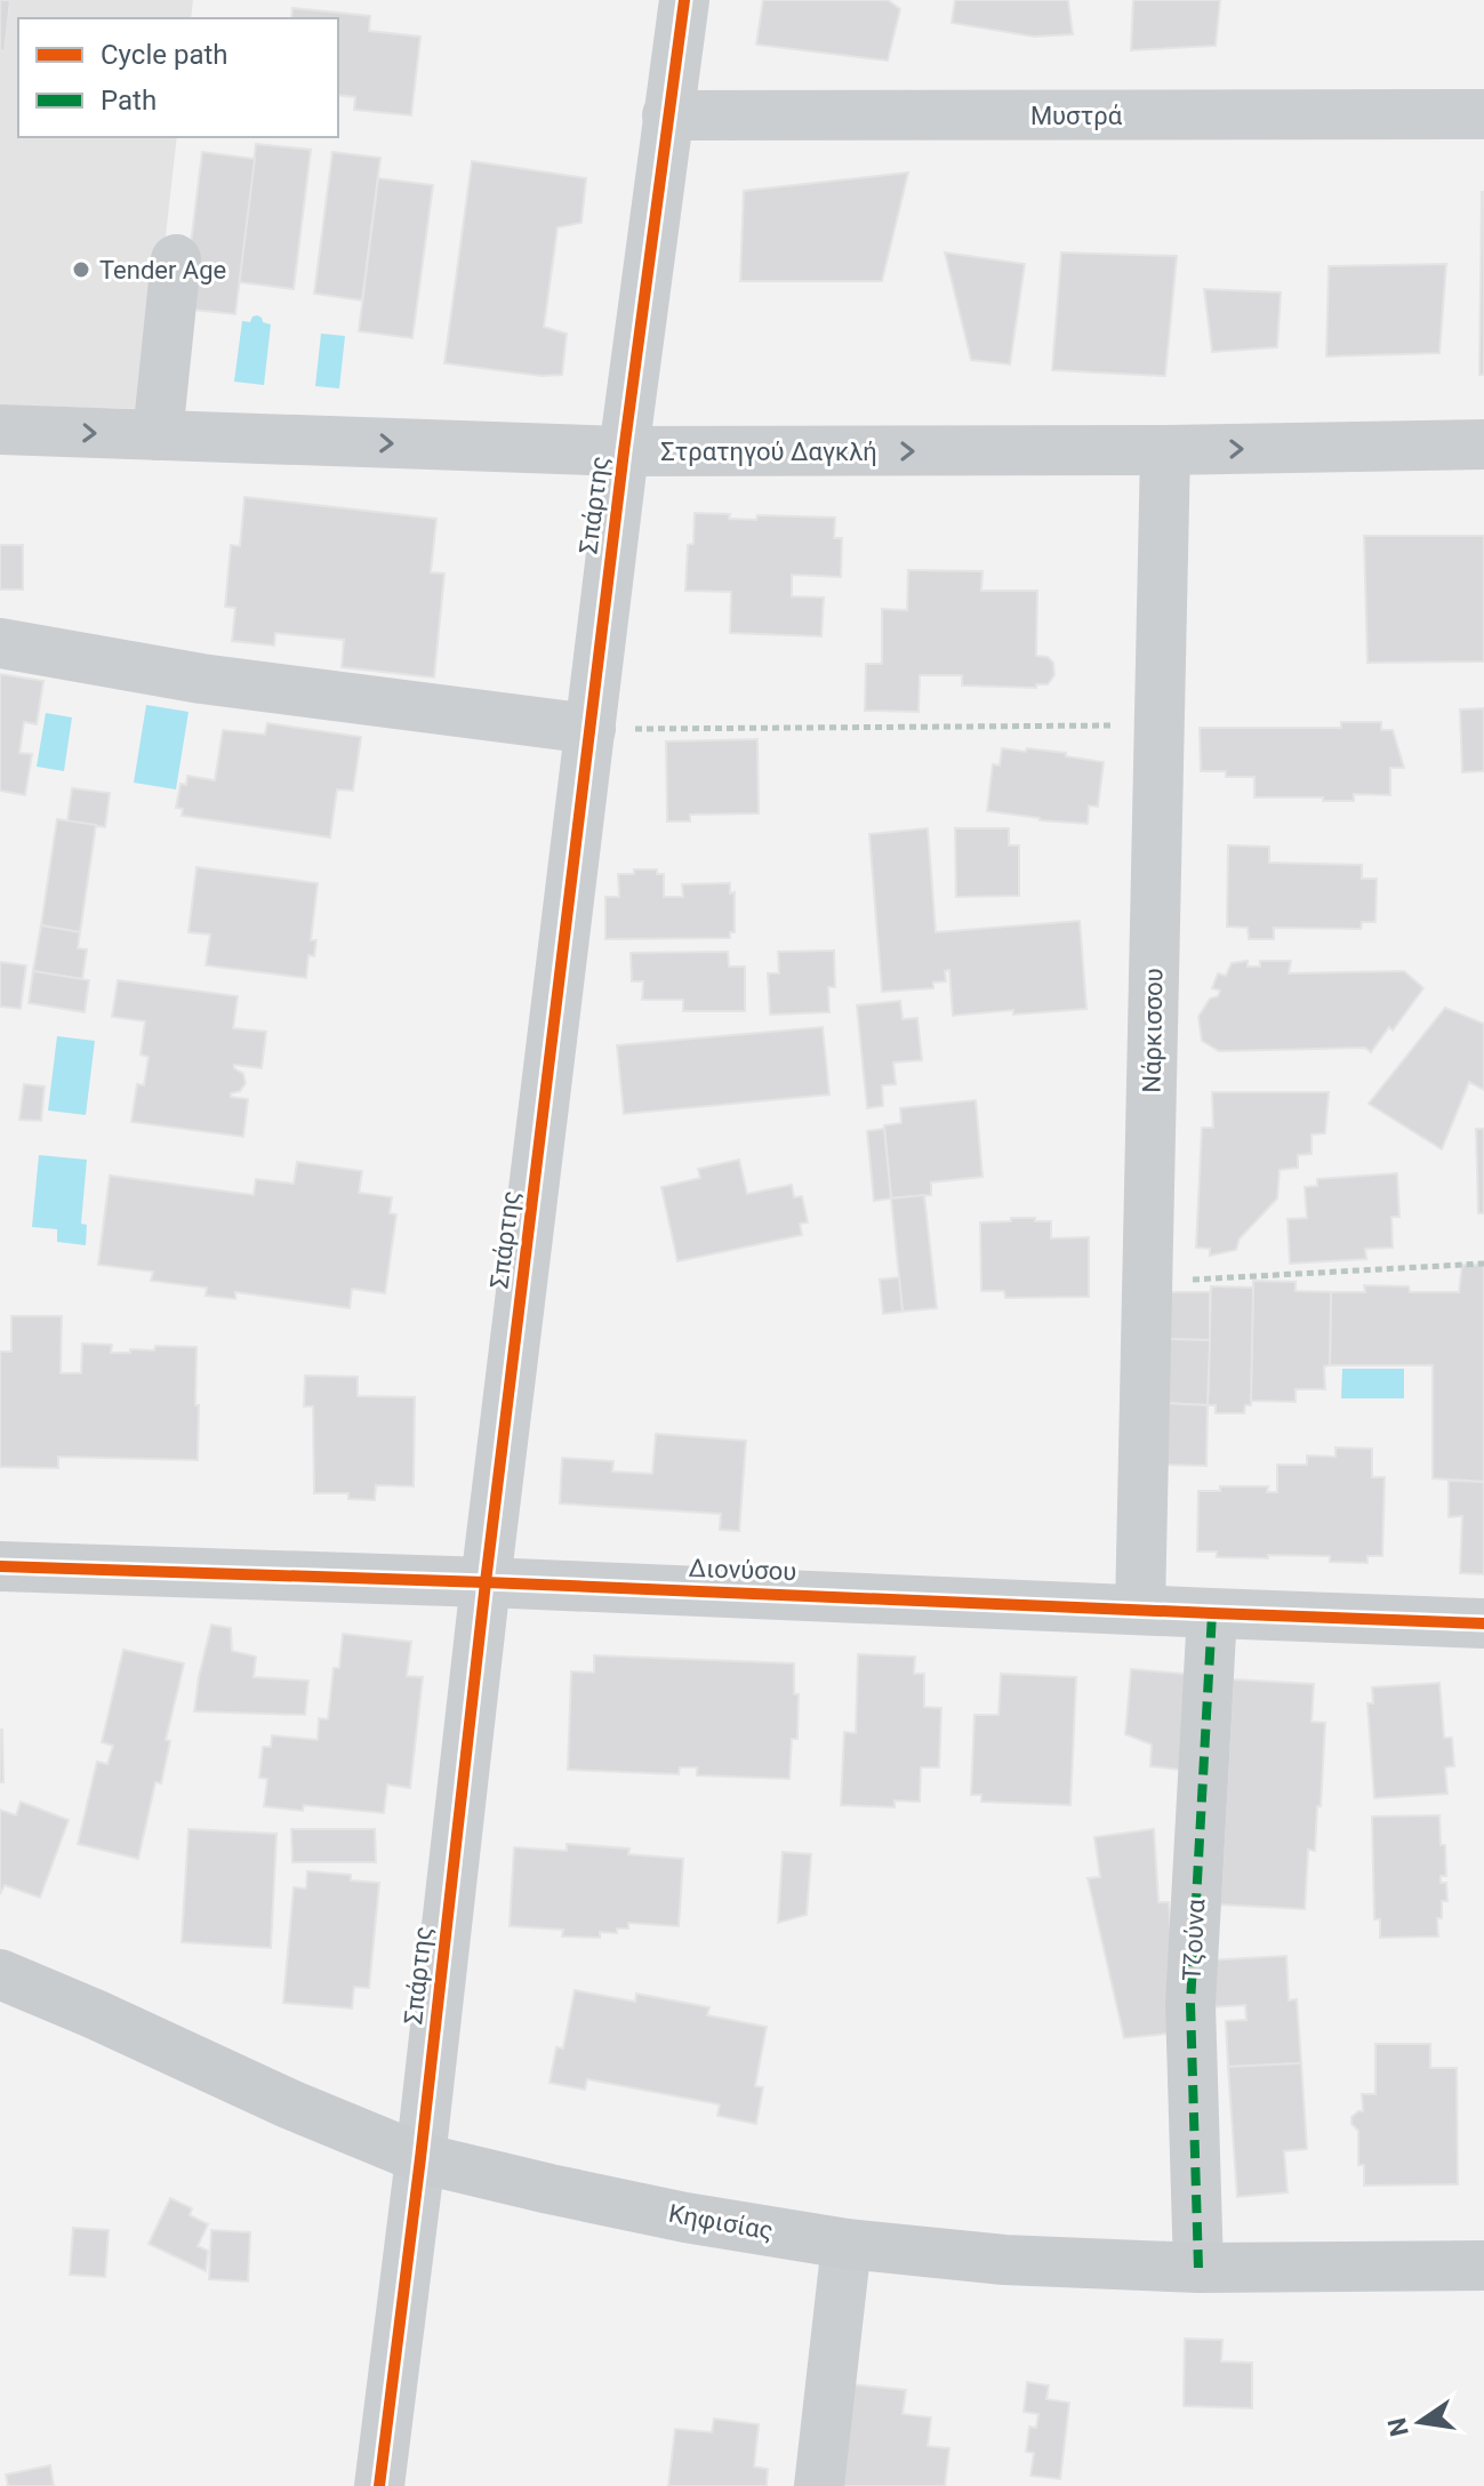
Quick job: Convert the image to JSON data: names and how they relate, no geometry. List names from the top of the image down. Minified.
{"streets":{"main road":["Κηφισίας"],"street":["Μυστρά","Στρατηγού Δαγκλή","Σπάρτης","Νάρκισσου","Διονύσου","Τζούνα"]},"crossings":[["Μυστρά","Σπάρτης"],["Στρατηγού Δαγκλή","Σπάρτης"],["Στρατηγού Δαγκλή","Νάρκισσου"],["Σπάρτης","Διονύσου"],["Σπάρτης","Κηφισίας"],["Νάρκισσου","Διονύσου"],["Διονύσου","Τζούνα"],["Τζούνα","Κηφισίας"]],"places":["Tender Age"],"legend":["Cycle path","Path"],"north":"left"}
